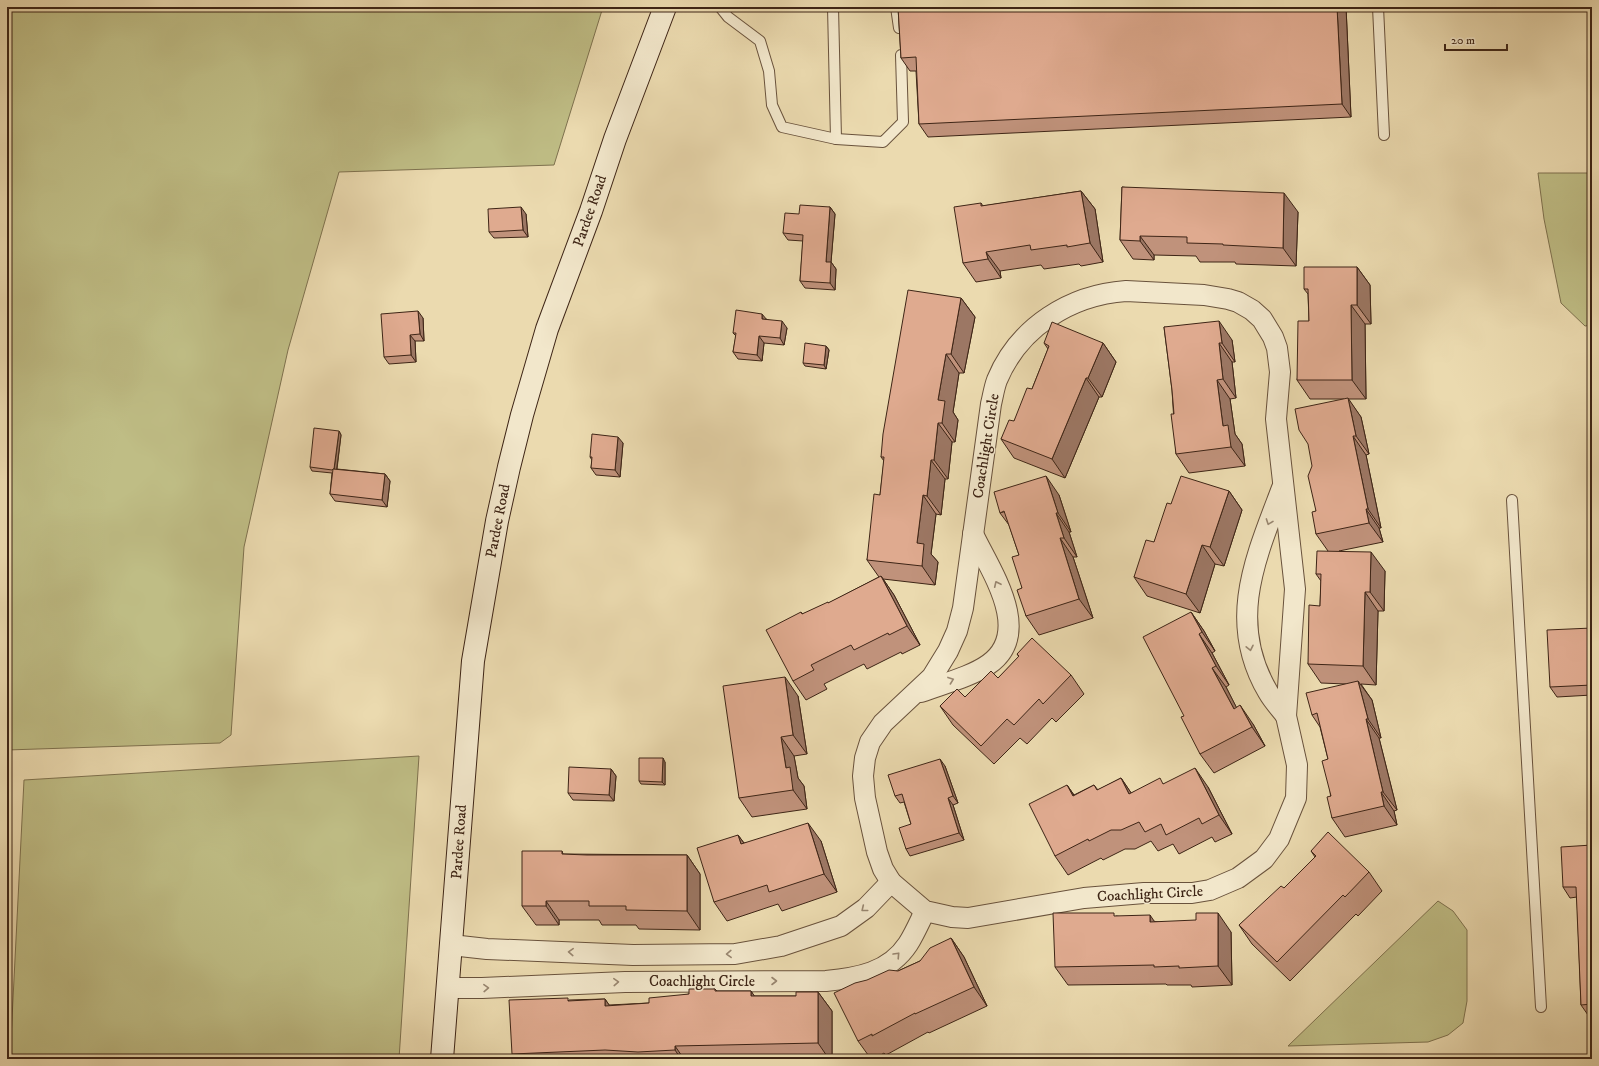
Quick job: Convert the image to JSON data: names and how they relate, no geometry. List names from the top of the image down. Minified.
{"streets":{"main road":["Pardee Road"],"street":["Coachlight Circle"]},"crossings":[["Pardee Road","Coachlight Circle"]],"scale_bar":"20 m"}
